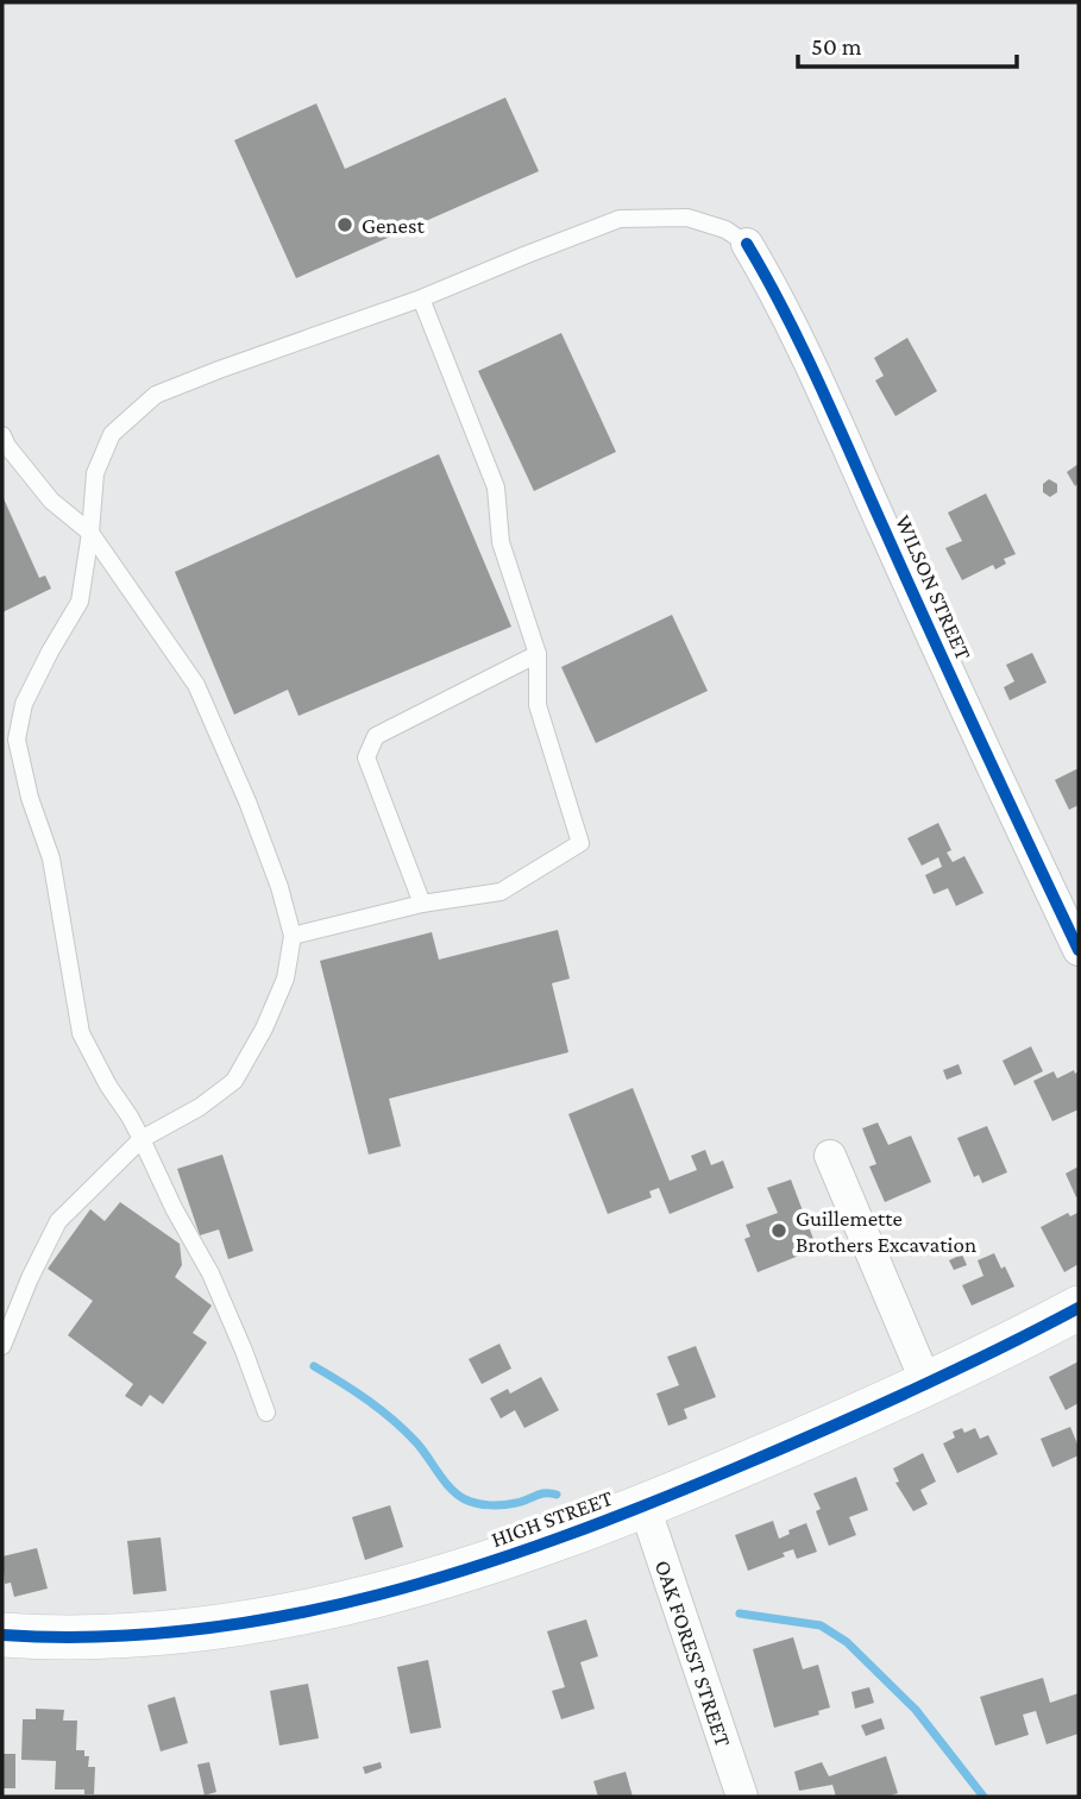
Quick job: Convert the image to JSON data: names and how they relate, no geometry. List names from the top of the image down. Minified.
{"streets":{"street":["WILSON STREET","HIGH STREET","OAK FOREST STREET"]},"crossings":[["HIGH STREET","OAK FOREST STREET"]],"places":["Genest","Guillemette Brothers Excavation"],"scale_bar":"50 m"}
